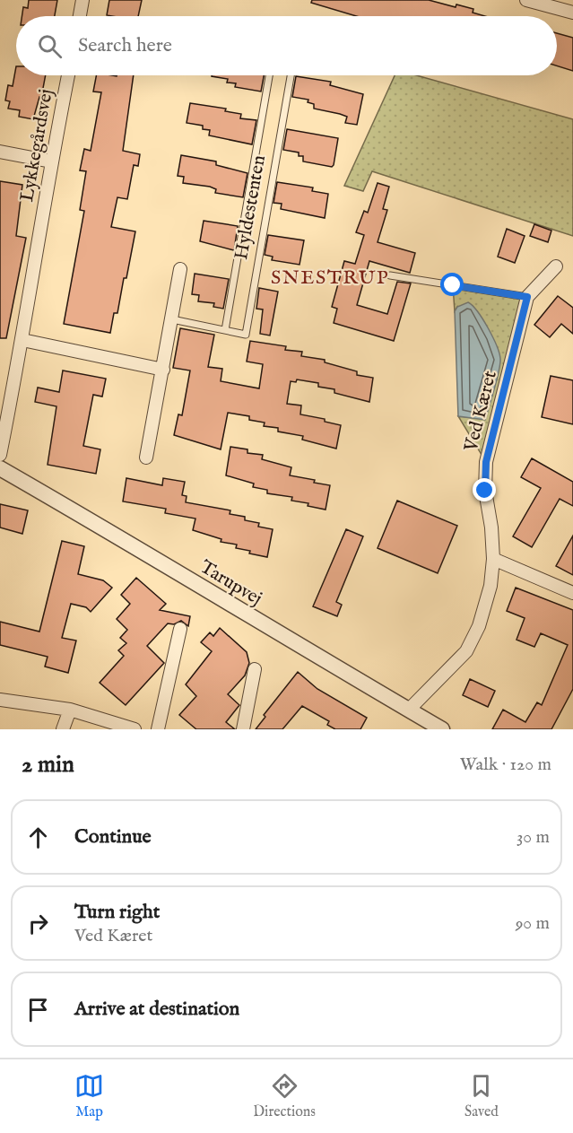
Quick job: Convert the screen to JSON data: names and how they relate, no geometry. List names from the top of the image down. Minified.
{"streets":{"street":["Lykkegårdsvej","Ved Kæret","Tarupvej"],"lane":["Hyldestenten"]},"crossings":[["Ved Kæret","Tarupvej"]],"districts":["SNESTRUP"],"page":{"search":"Search here","heading":["2 min","Walk · 120 m"],"list":[["Continue","30 m"],["Turn right","Ved Kæret","90 m"],"Arrive at destination"],"nav":["Map","Directions","Saved"]}}
